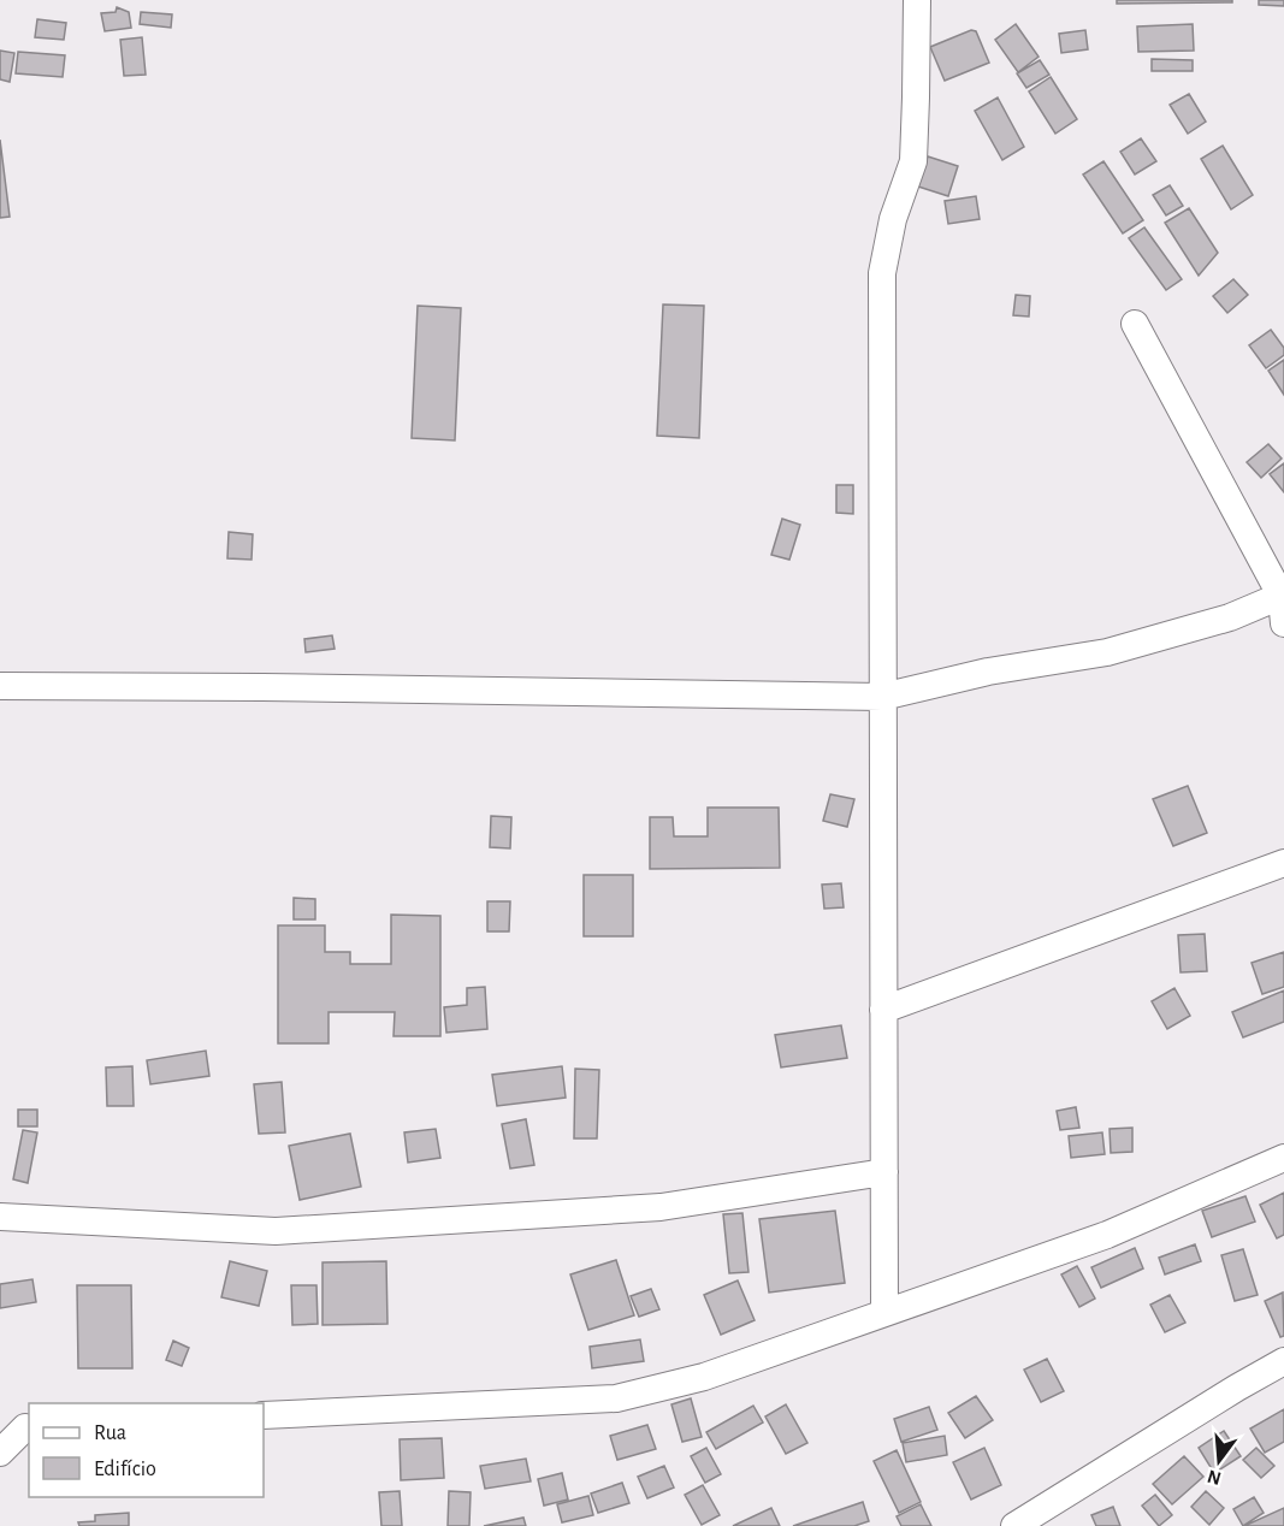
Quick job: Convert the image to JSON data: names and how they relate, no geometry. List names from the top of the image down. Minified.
{"legend":["Rua","Edifício"],"north":"bottom"}
